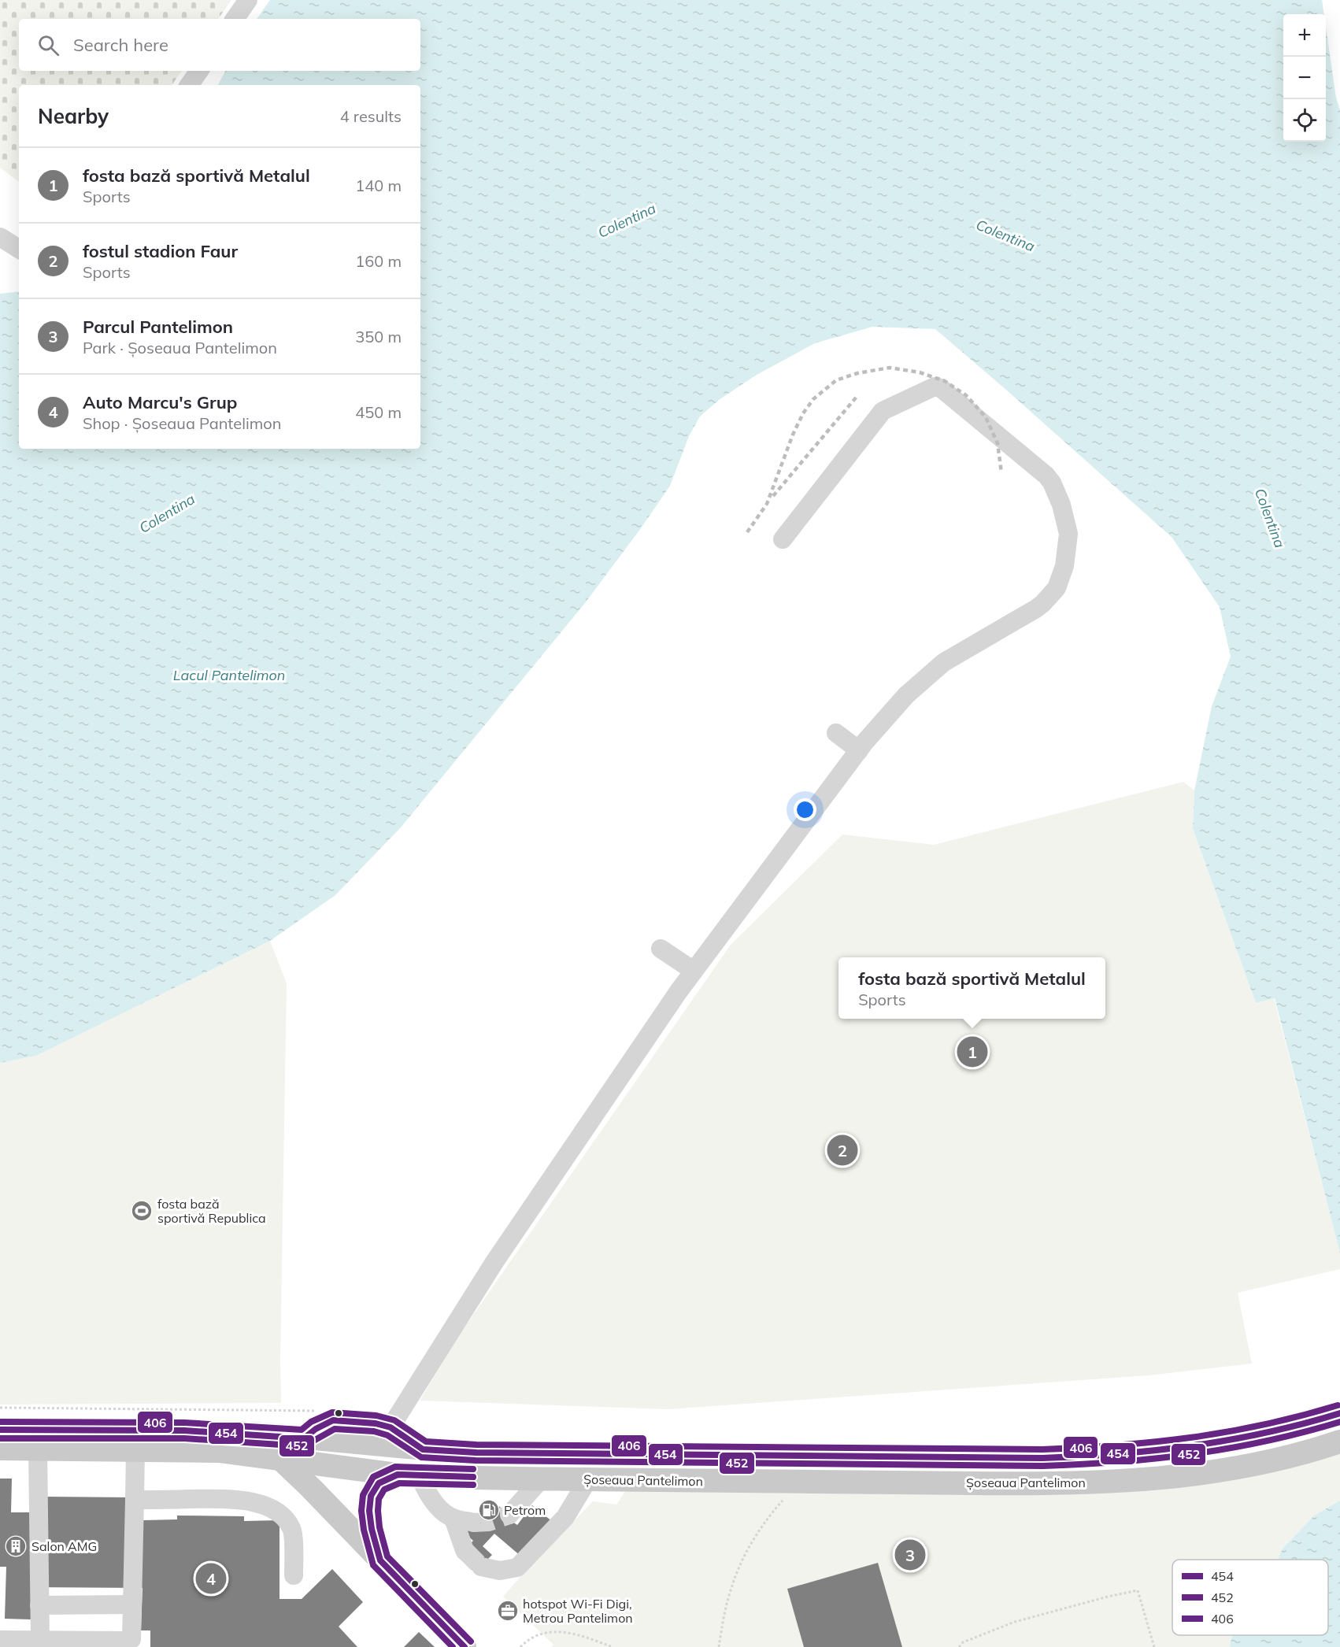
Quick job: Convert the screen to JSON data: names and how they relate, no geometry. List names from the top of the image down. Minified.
{"streets":{"main road":["Șoseaua Pantelimon"]},"water":["Colentina","Lacul Pantelimon"],"places":{"sports":["fosta bază sportivă Republica"],"fuel station":["Petrom"],"building":["Salon AMG"],"office":["hotspot Wi-Fi Digi, Metrou Pantelimon"]},"lines":["transit line 406","transit line 454","transit line 452"],"legend":["454","452","406"],"page":{"map_buttons":["+","−"],"search":"Search here","heading":["Nearby","4 results"],"list":[{"mark":"1","name":"fosta bază sportivă Metalul","note":"Sports","value":"140 m"},{"mark":"2","name":"fostul stadion Faur","note":"Sports","value":"160 m"},{"mark":"3","name":"Parcul Pantelimon","note":"Park · Șoseaua Pantelimon","value":"350 m"},{"mark":"4","name":"Auto Marcu's Grup","note":"Shop · Șoseaua Pantelimon","value":"450 m"}],"popup":["fosta bază sportivă Metalul","Sports"],"pins":["1","2","3","4"]}}
